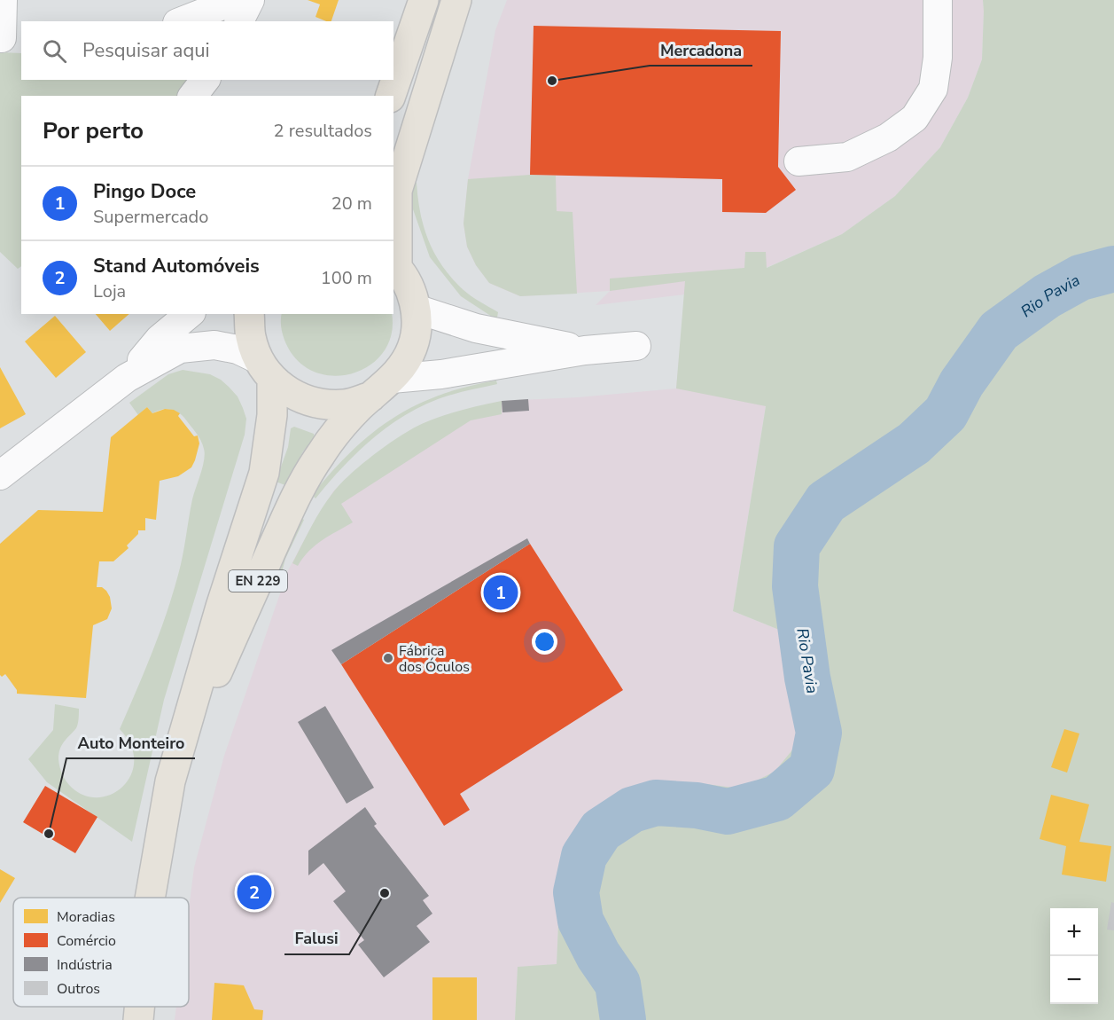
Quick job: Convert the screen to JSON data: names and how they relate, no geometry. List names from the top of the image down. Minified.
{"streets":{"main road":["EN 229"]},"water":["Rio Pavia"],"places":["Mercadona","Fábrica dos Óculos","Auto Monteiro","Falusi"],"legend":["Moradias","Comércio","Indústria","Outros"],"page":{"search":"Pesquisar aqui","heading":["Por perto","2 resultados"],"list":[{"mark":"1","name":"Pingo Doce","note":"Supermercado","value":"20 m"},{"mark":"2","name":"Stand Automóveis","note":"Loja","value":"100 m"}],"pins":["1","2"],"map_buttons":["+","−"]}}
